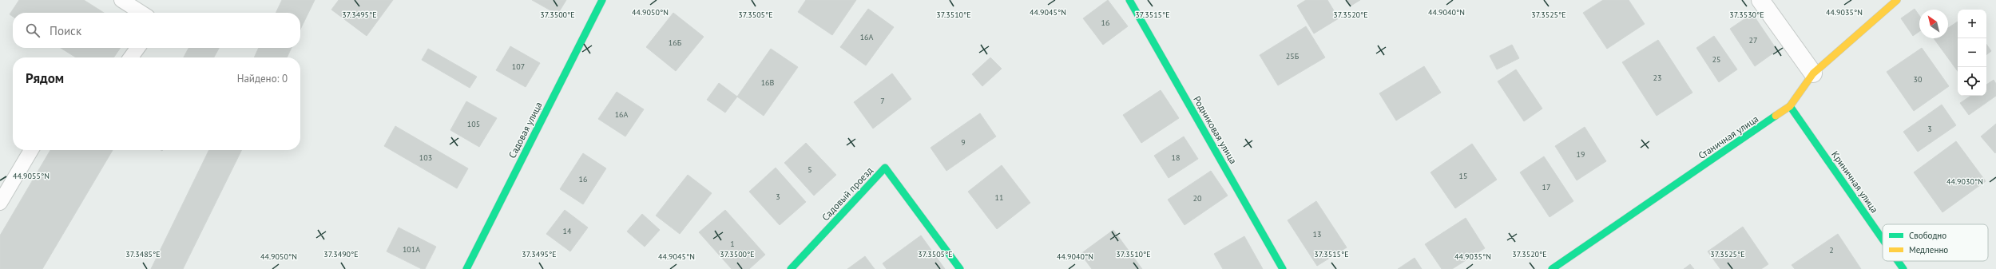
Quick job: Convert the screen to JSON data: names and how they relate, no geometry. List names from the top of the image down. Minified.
{"streets":{"street":["Садовая улица","Родниковая улица","Станичная улица","Криничная улица","Садовый проезд"]},"crossings":[["Станичная улица","Криничная улица"]],"house_numbers":["16","16А","27","16Б","25Б","25","107","23","30","16В","7","16А","105","3","9","19","103","18","5","15","16","17","3","11","20","14","13","1","101А","2"],"legend":["Свободно","Медленно"],"north":"top left","page":{"map_buttons":["+","−"],"search":"Поиск","heading":["Рядом","Найдено: 0"]},"coordinates":["44.9050°N","44.9045°N","44.9040°N","44.9035°N","37.3495°E","37.3500°E","37.3510°E","37.3520°E","37.3525°E","37.3505°E","37.3515°E","37.3530°E","44.9055°N","44.9030°N","37.3485°E","37.3490°E"]}
